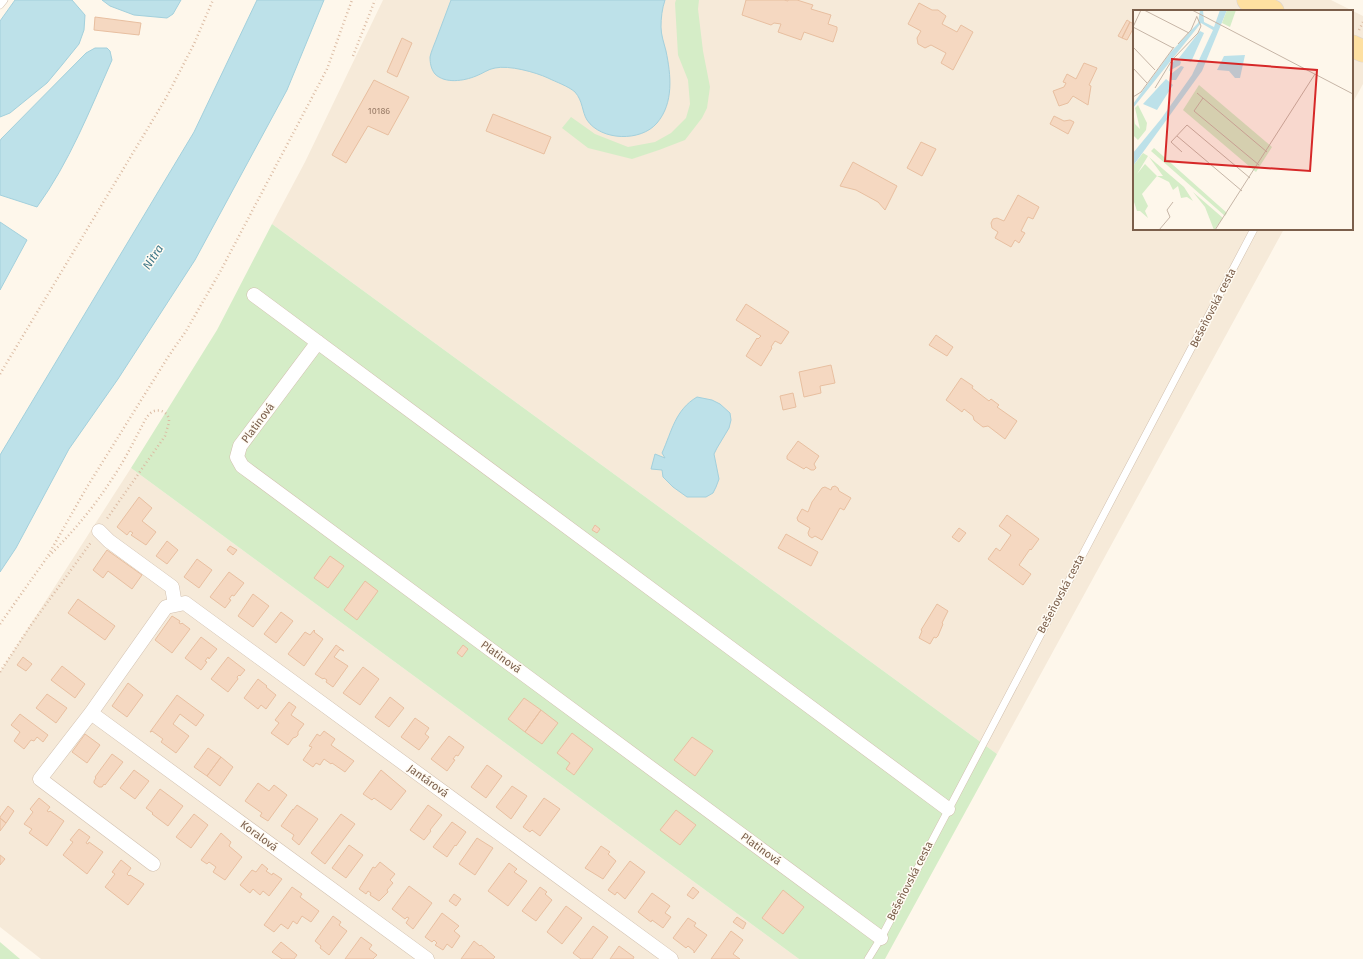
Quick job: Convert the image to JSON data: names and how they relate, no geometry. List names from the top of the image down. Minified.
{"streets":{"street":["Platinová","Jantárová","Koralová"],"lane":["Bešeňovská cesta"]},"crossings":[["Bešeňovská cesta","Platinová"]],"water":["Nitra"],"house_numbers":["10186"]}
